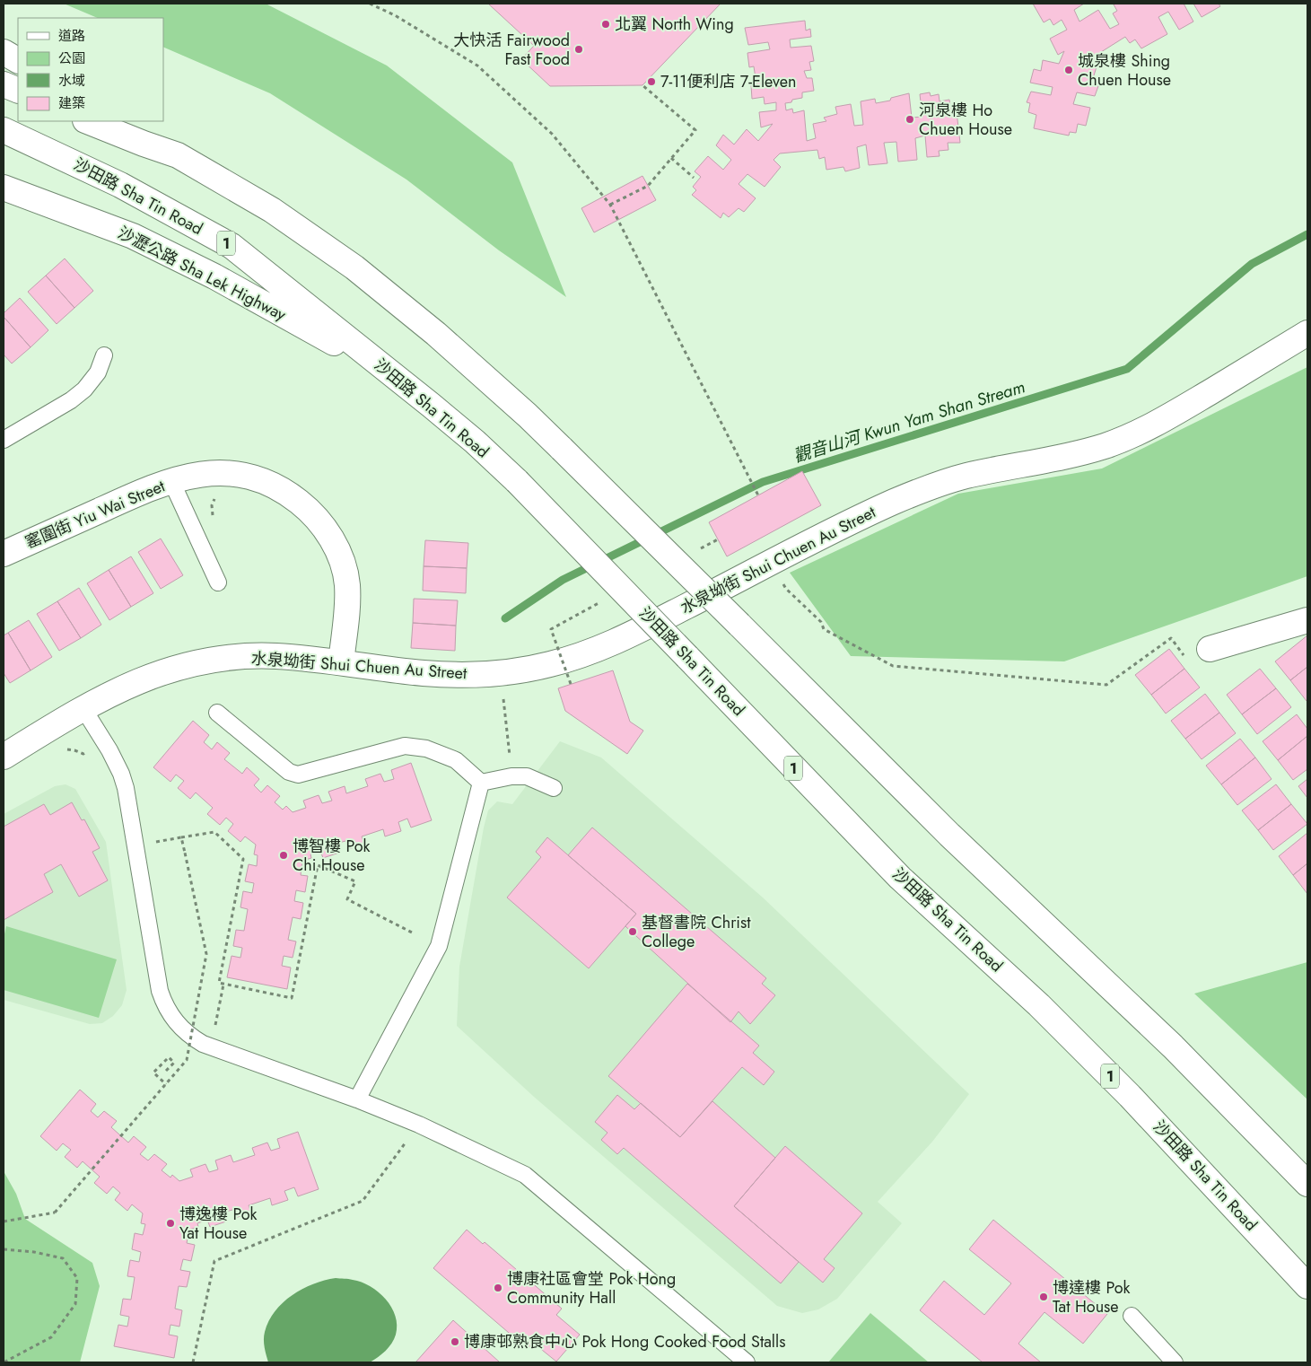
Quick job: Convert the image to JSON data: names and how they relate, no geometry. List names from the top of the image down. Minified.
{"streets":{"main road":["沙田路 Sha Tin Road","1","沙瀝公路 Sha Lek Highway","窰圍街 Yiu Wai Street","水泉坳街 Shui Chuen Au Street"]},"crossings":[["沙田路 Sha Tin Road","沙瀝公路 Sha Lek Highway"],["窰圍街 Yiu Wai Street","水泉坳街 Shui Chuen Au Street"]],"water":["觀音山河 Kwun Yam Shan Stream"],"places":["北翼 North Wing","大快活 Fairwood Fast Food","城泉樓 Shing Chuen House","7-11便利店 7-Eleven","河泉樓 Ho Chuen House","博智樓 Pok Chi House","基督書院 Christ College","博逸樓 Pok Yat House","博康社區會堂 Pok Hong Community Hall","博達樓 Pok Tat House","博康邨熟食中心 Pok Hong Cooked Food Stalls"],"legend":["道路","公園","水域","建築"]}
